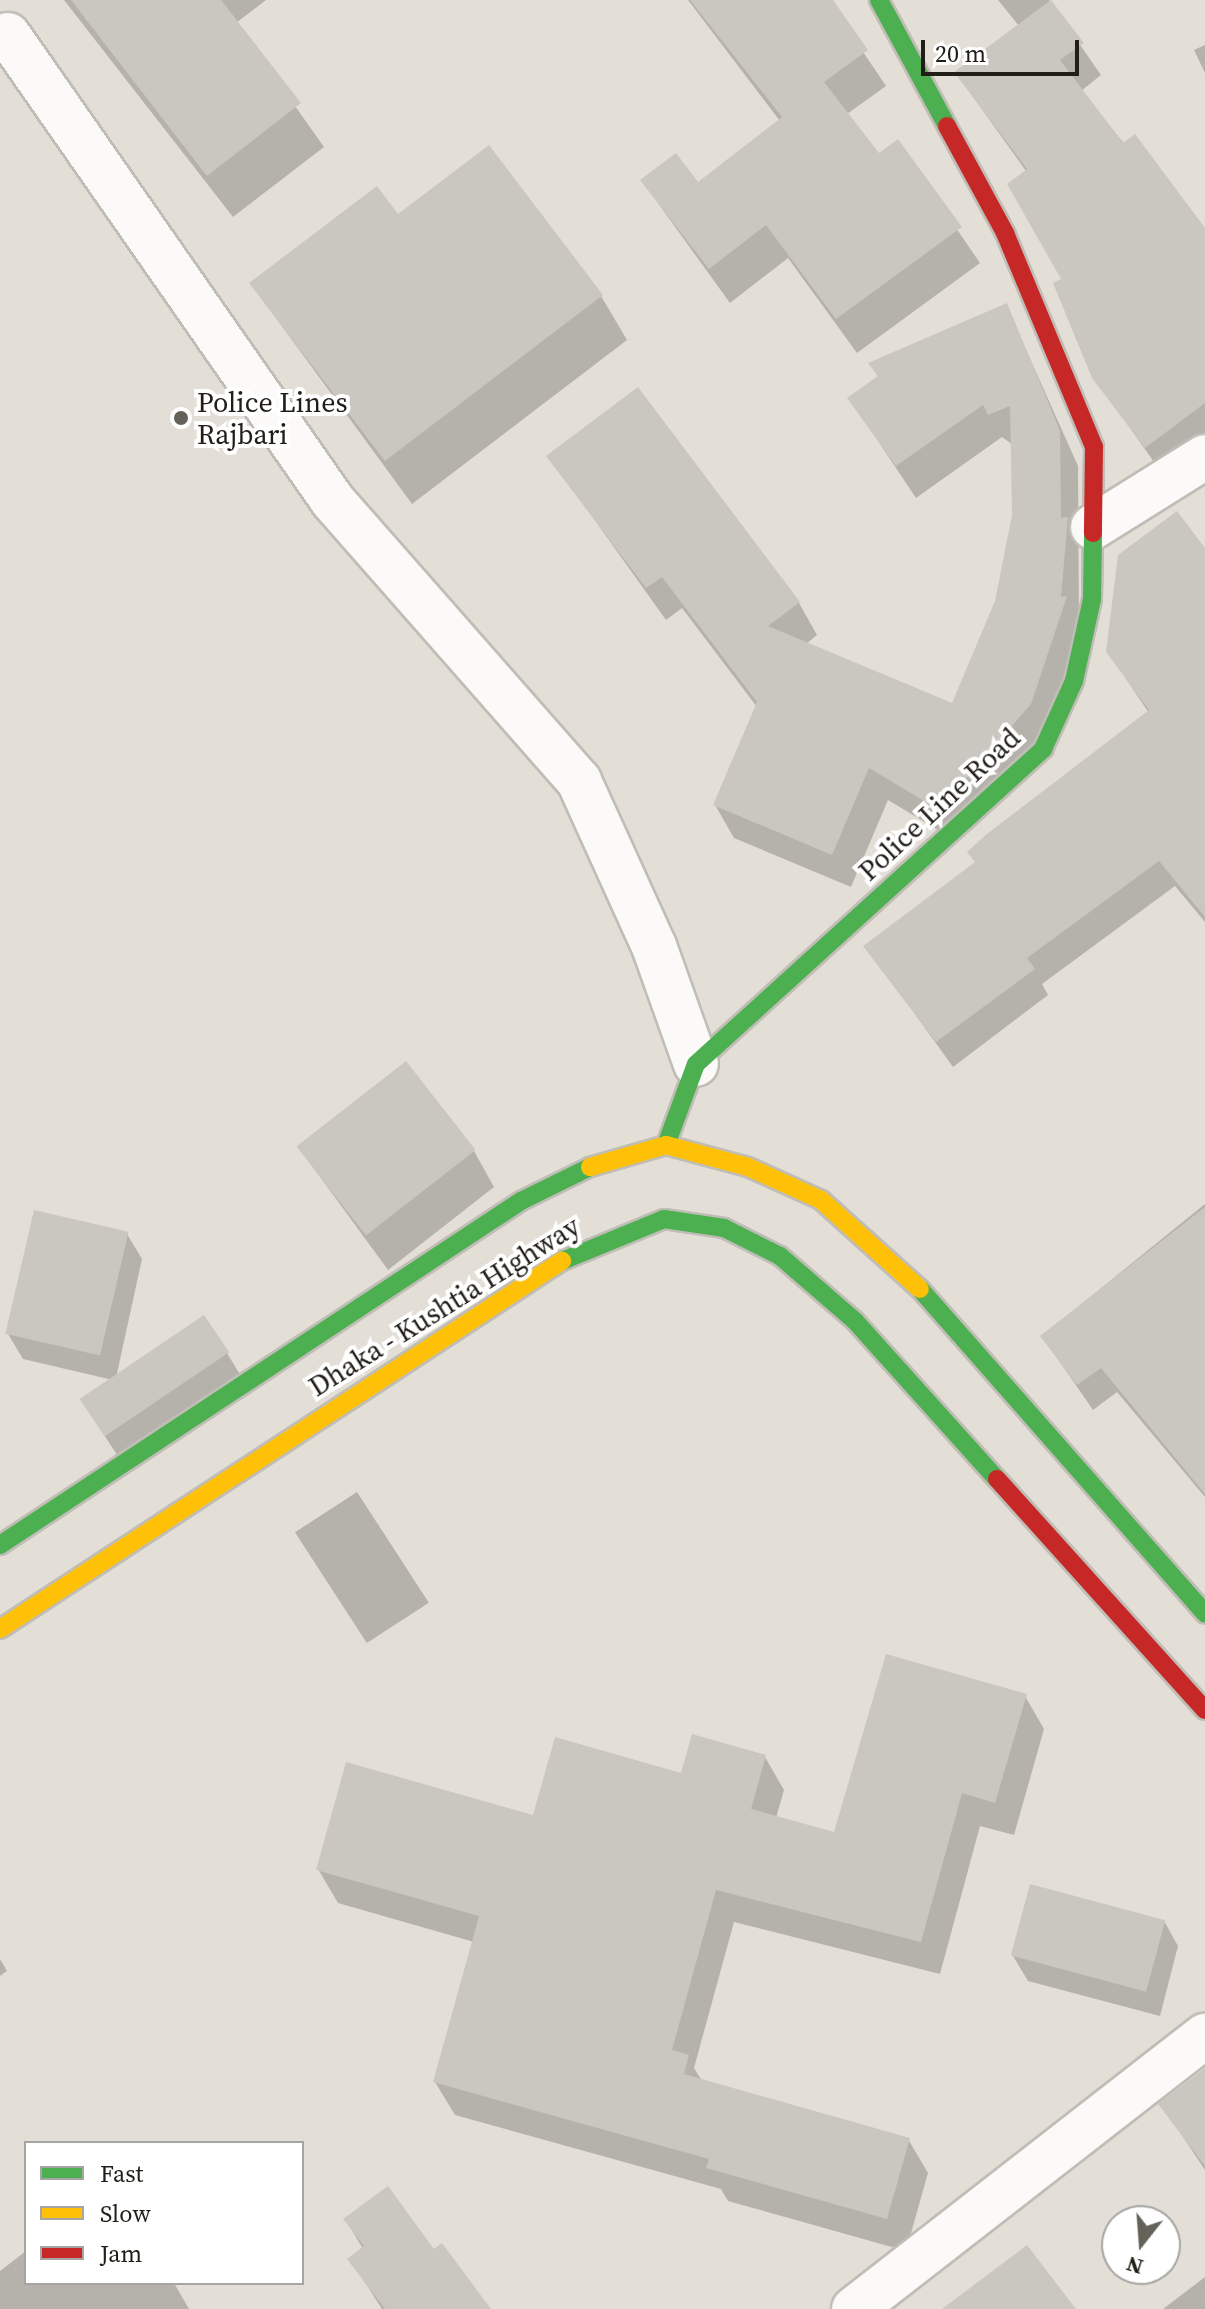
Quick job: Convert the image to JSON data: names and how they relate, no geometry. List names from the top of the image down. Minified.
{"streets":{"main road":["Police Line Road","Dhaka - Kushtia Highway"]},"crossings":[["Police Line Road","Dhaka - Kushtia Highway"]],"places":["Police Lines Rajbari"],"legend":["Fast","Slow","Jam"],"scale_bar":"20 m","north":"bottom"}
